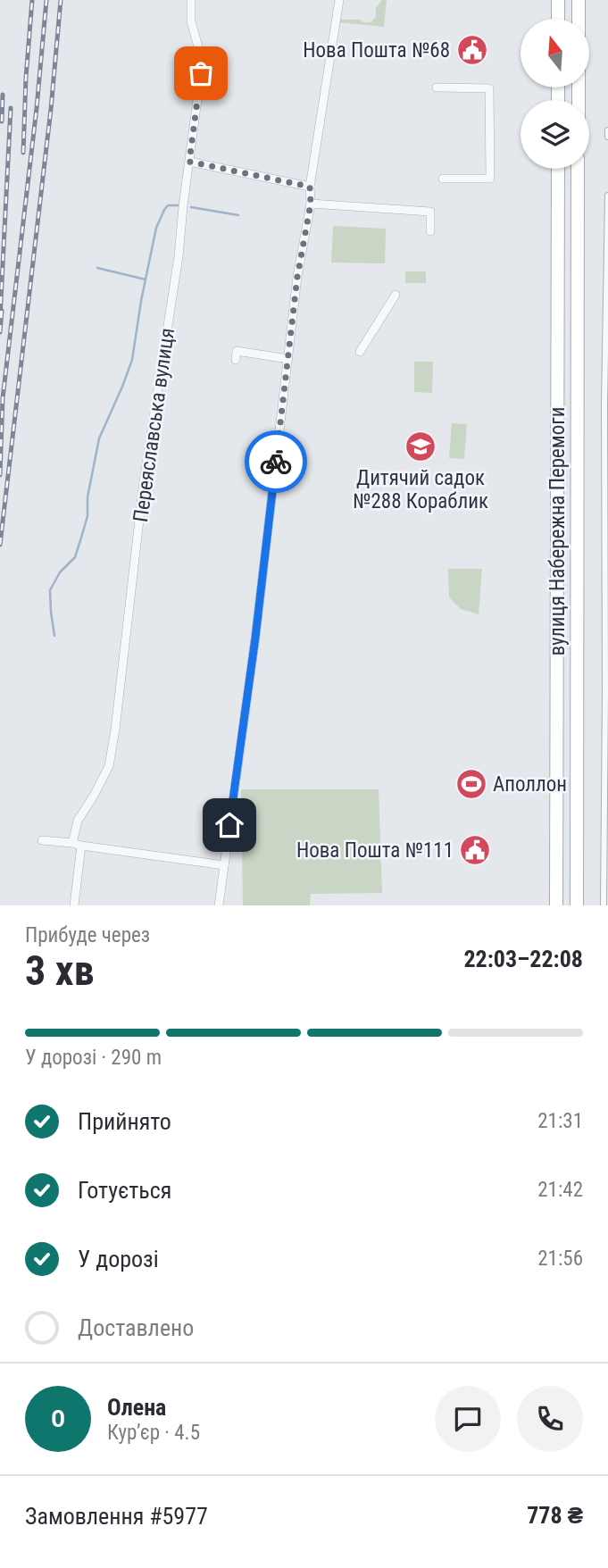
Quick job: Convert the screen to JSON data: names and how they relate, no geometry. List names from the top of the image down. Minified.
{"streets":{"main road":["вулиця Набережна Перемоги"],"street":["Переяславська вулиця"]},"places":{"public building":["Нова Пошта №68","Нова Пошта №111"],"school or university":["Дитячий садок №288 Кораблик"],"sports":["Аполлон"]},"north":"top","page":{"heading":["3 хв","Прибуде через","22:03–22:08"],"panel":["Олена","Кур’єр · 4.5","Замовлення #5977","778 ₴"],"bar":"У дорозі · 290 m","list":[["Прийнято","21:31"],["Готується","21:42"],["У дорозі","21:56"],"Доставлено"],"round":"О"}}
